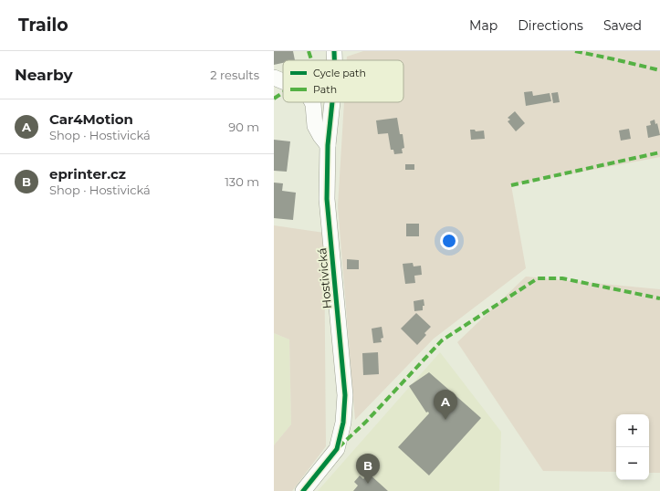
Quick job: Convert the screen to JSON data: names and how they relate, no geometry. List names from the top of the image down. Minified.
{"streets":{"street":["Hostivická"]},"legend":["Cycle path","Path"],"page":{"header":"Trailo","nav":["Map","Directions","Saved"],"heading":["Nearby","2 results"],"list":[{"mark":"A","name":"Car4Motion","note":"Shop · Hostivická","value":"90 m"},{"mark":"B","name":"eprinter.cz","note":"Shop · Hostivická","value":"130 m"}],"pins":["A","B"],"map_buttons":["+","−"]}}
